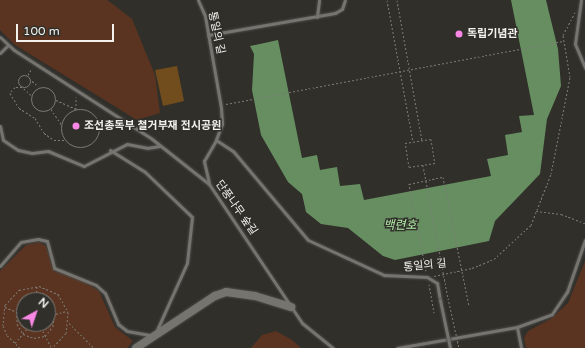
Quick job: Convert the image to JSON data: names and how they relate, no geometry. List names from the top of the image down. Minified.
{"streets":{"lane":["통일의 길","단풍나무 숲길"]},"water":["백련호"],"places":["독립기념관","조선총독부 철거부재 전시공원"],"scale_bar":"100 m","north":"top right"}
